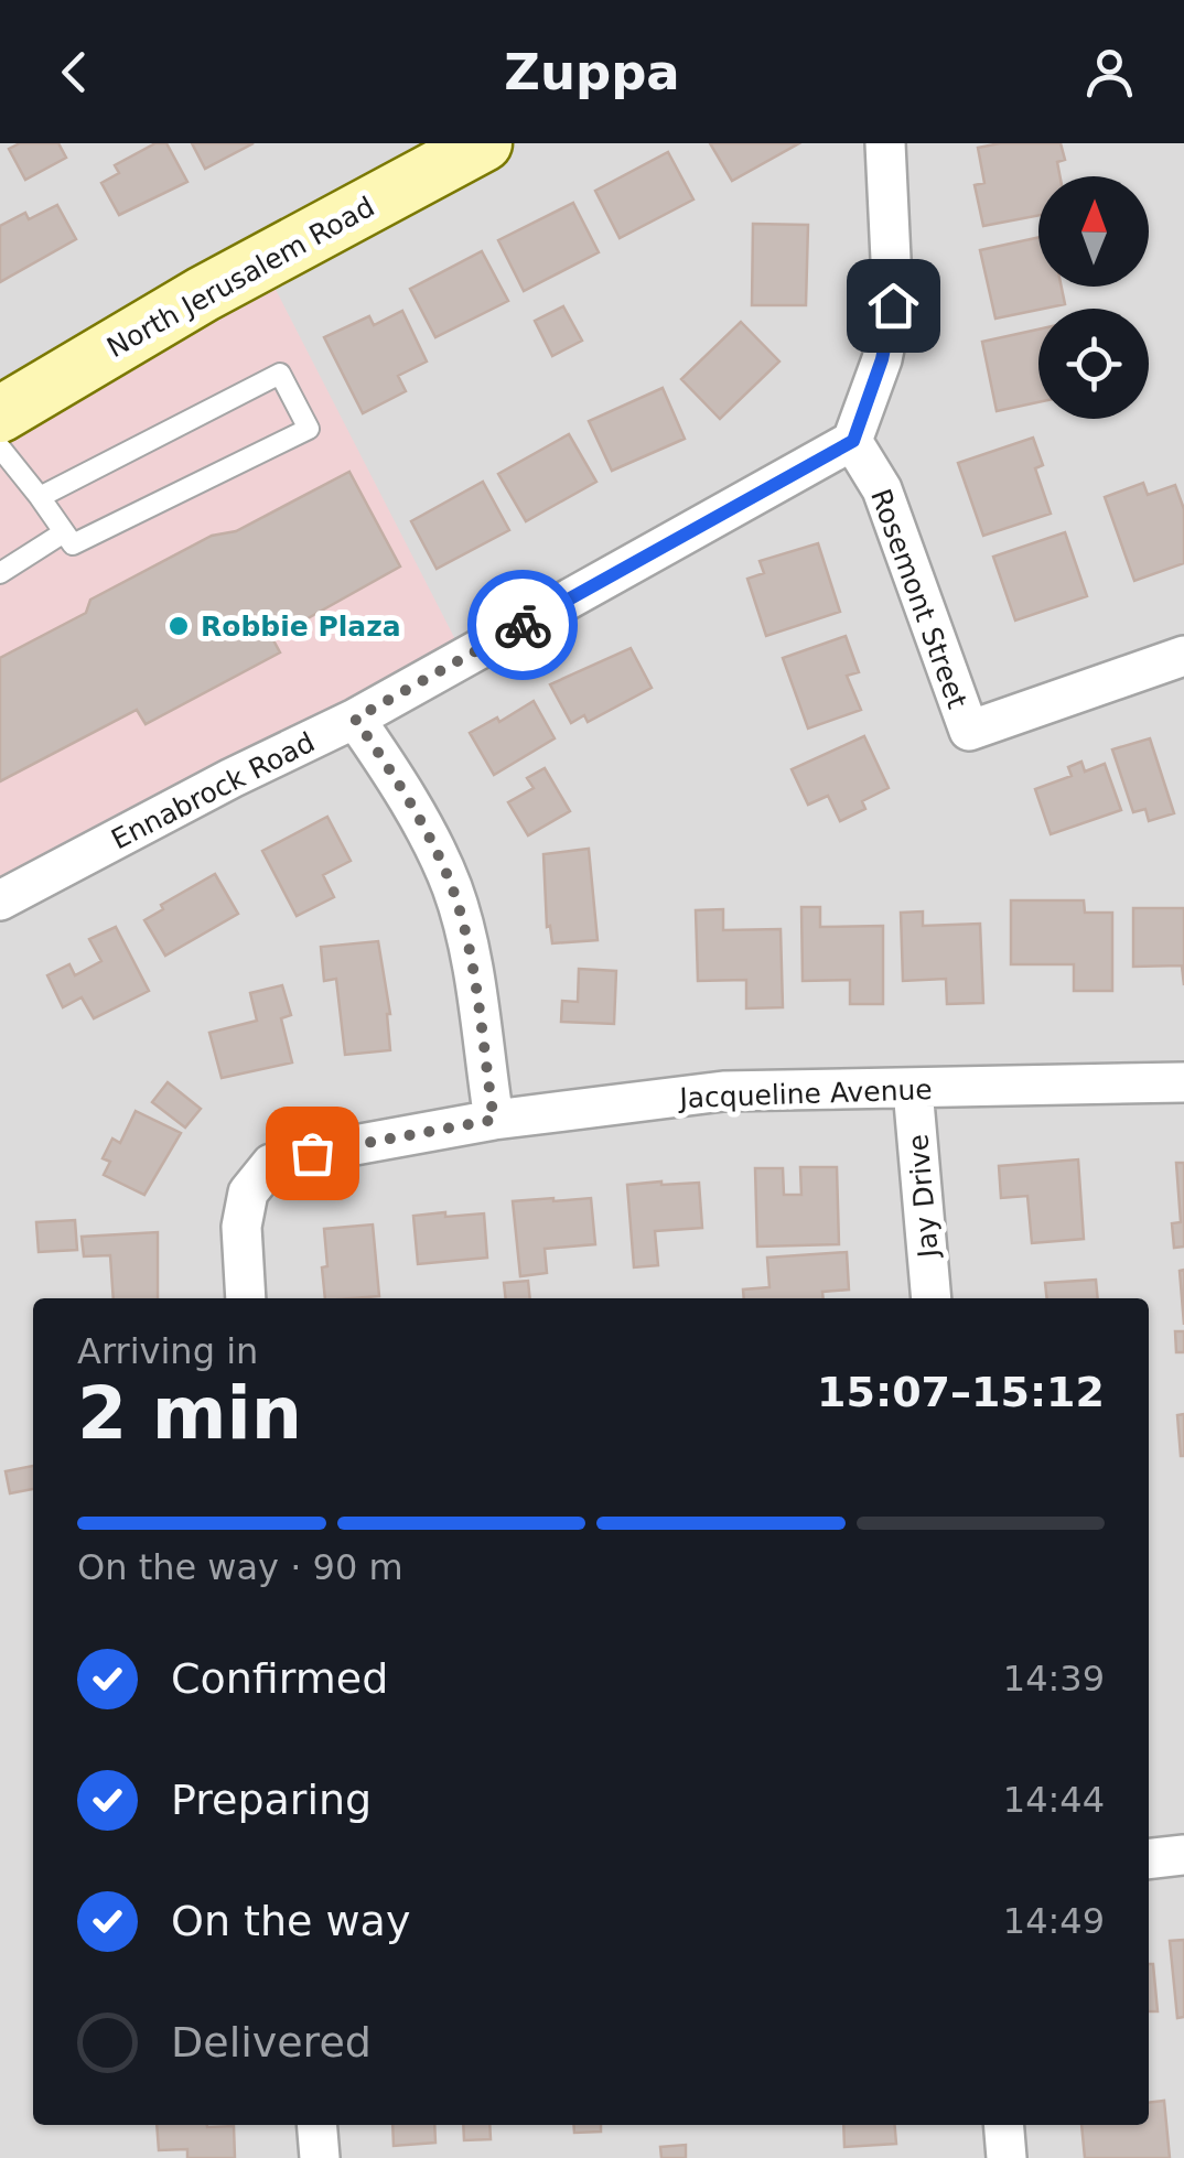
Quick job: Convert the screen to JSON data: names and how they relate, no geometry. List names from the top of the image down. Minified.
{"streets":{"main road":["North Jerusalem Road"],"street":["Rosemont Street","Ennabrock Road","Jacqueline Avenue","Jay Drive"]},"crossings":[["Rosemont Street","Ennabrock Road"],["Jacqueline Avenue","Jay Drive"]],"places":["Robbie Plaza"],"north":"top","page":{"header":"Zuppa","heading":["2 min","Arriving in","15:07–15:12"],"bar":"On the way · 90 m","list":[["Confirmed","14:39"],["Preparing","14:44"],["On the way","14:49"],"Delivered"]}}
